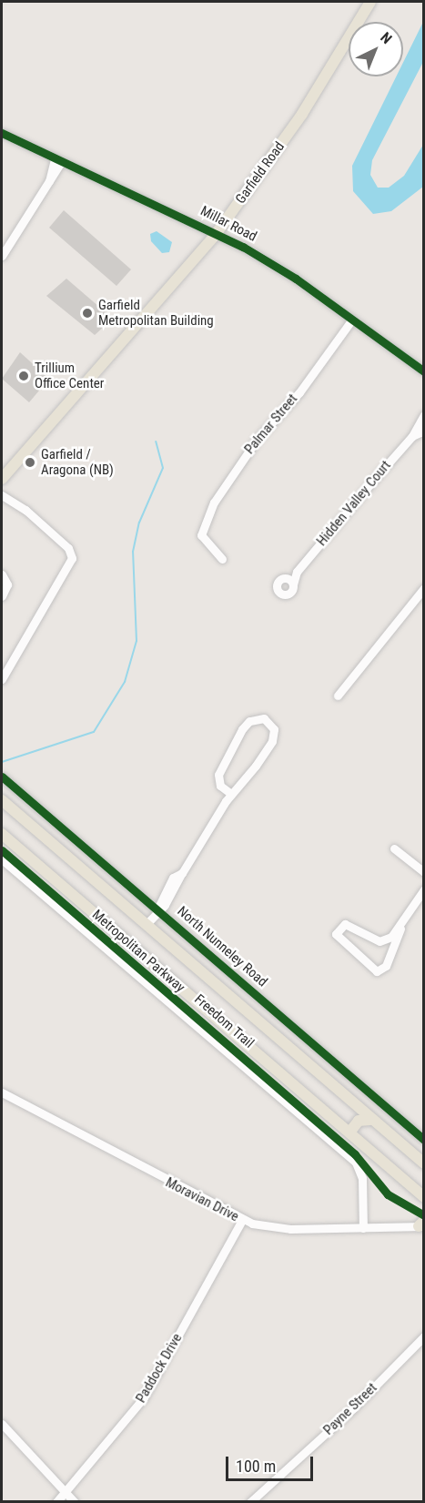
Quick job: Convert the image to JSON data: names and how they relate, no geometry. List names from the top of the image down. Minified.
{"streets":{"main road":["Garfield Road","Metropolitan Parkway"],"street":["Millar Road","Palmar Street","Hidden Valley Court","North Nunneley Road","Moravian Drive","Paddock Drive","Payne Street"],"cycle path":["Freedom Trail"]},"crossings":[["Garfield Road","Millar Road"],["Millar Road","Palmar Street"],["Moravian Drive","Paddock Drive"]],"places":["Garfield Metropolitan Building","Trillium Office Center","Garfield / Aragona (NB)"],"scale_bar":"100 m","north":"top right"}
